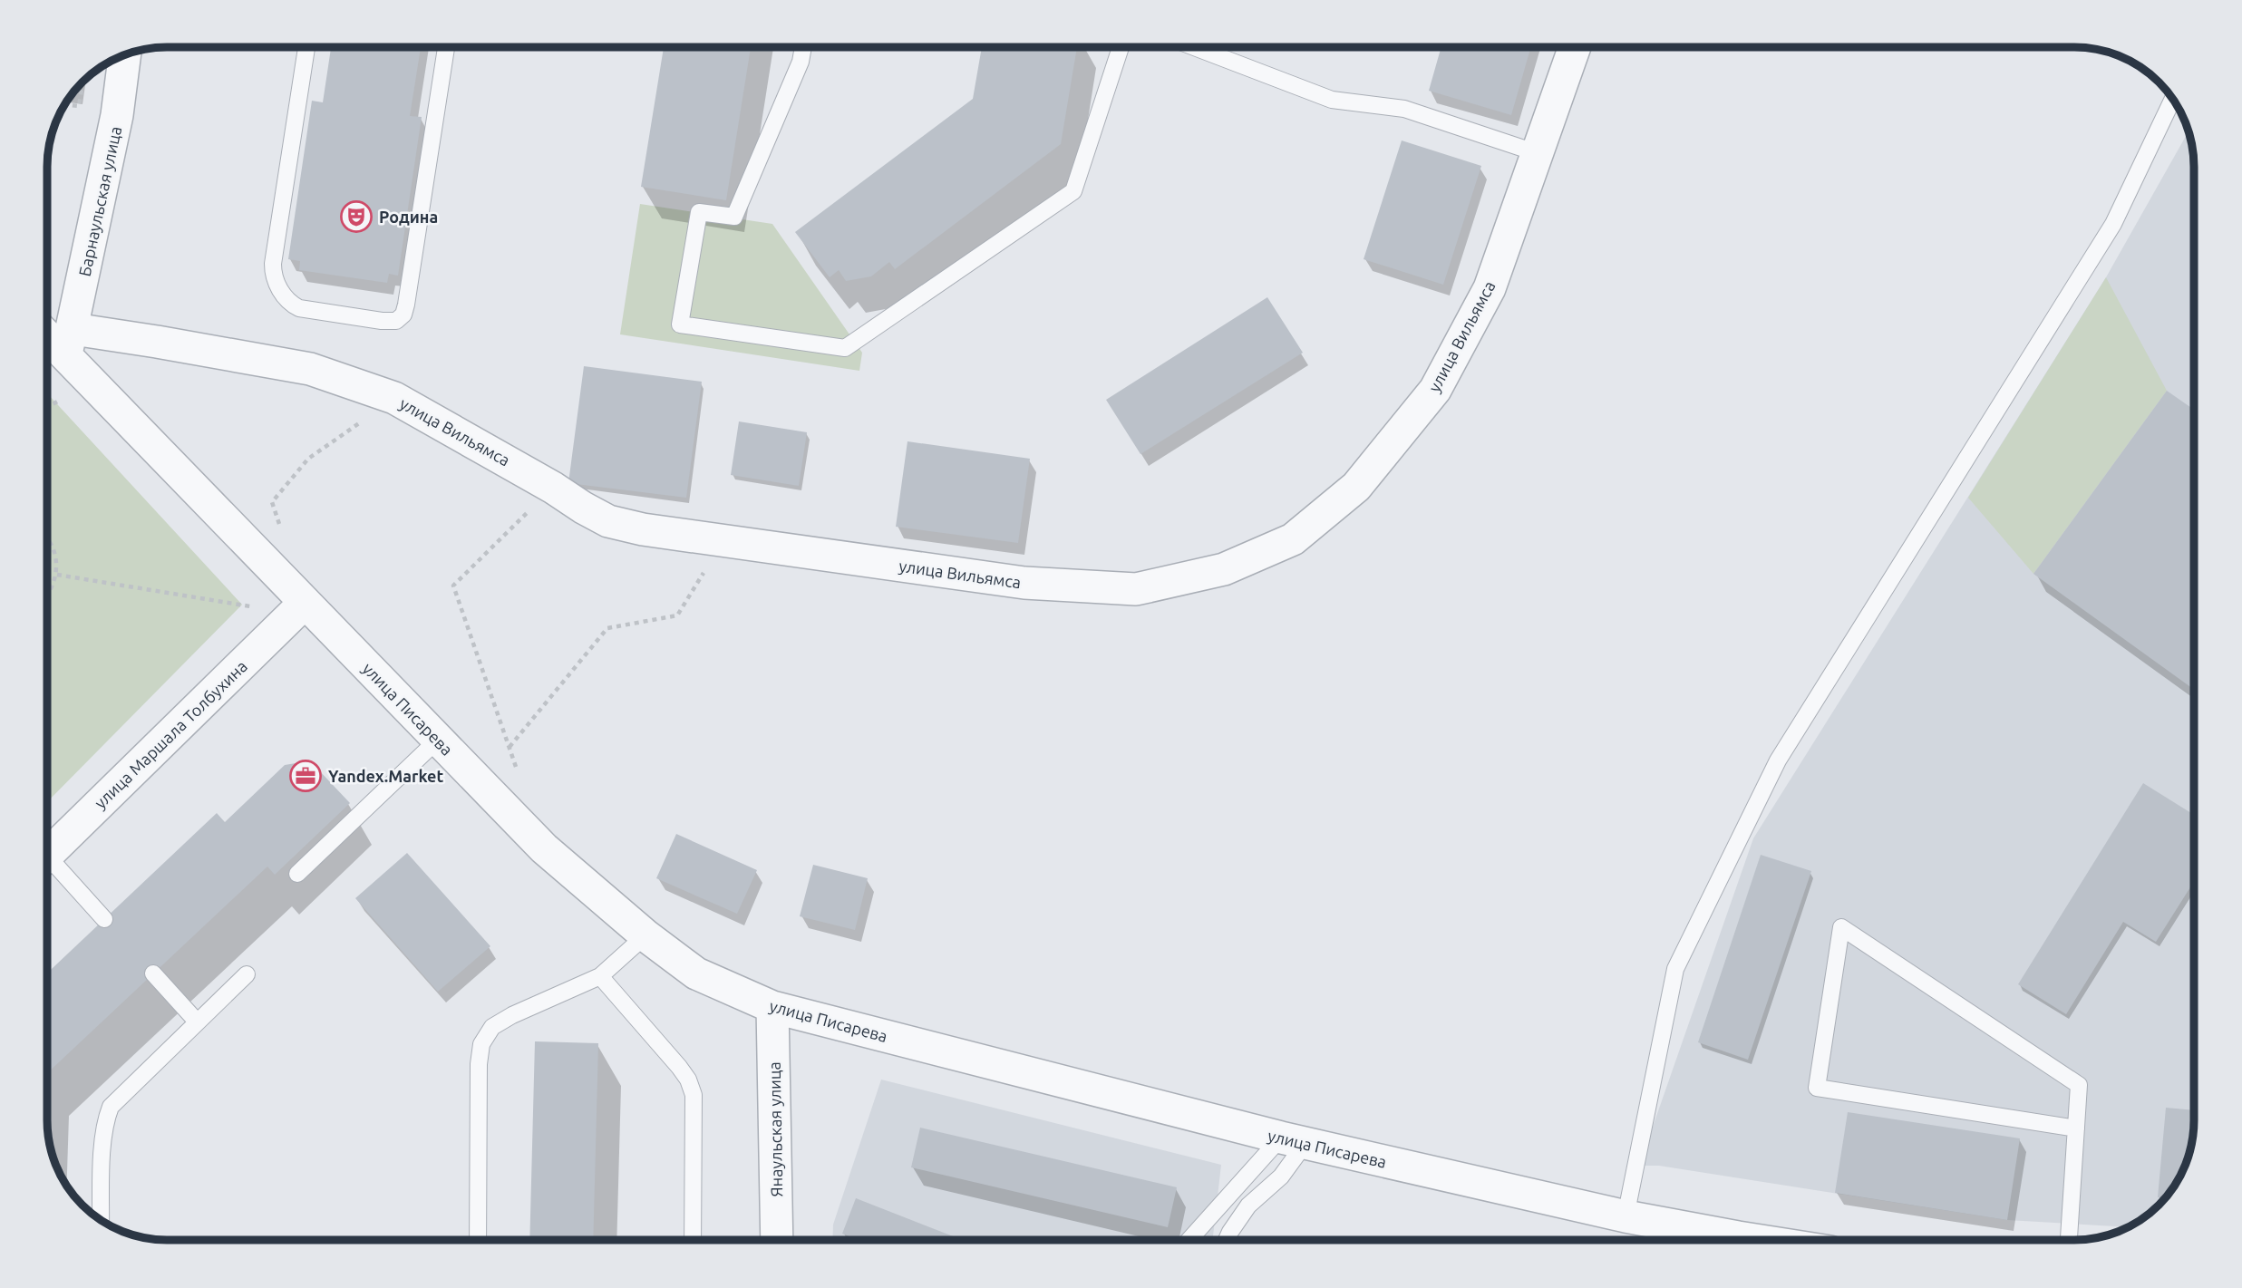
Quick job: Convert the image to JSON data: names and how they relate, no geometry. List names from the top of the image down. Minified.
{"streets":{"street":["Барнаульская улица","улица Вильямса","улица Писарева","улица Маршала Толбухина","Янаульская улица"]},"crossings":[["Барнаульская улица","улица Вильямса"],["Барнаульская улица","улица Писарева"],["улица Вильямса","улица Писарева"],["улица Писарева","улица Маршала Толбухина"],["улица Писарева","Янаульская улица"]],"places":{"theatre":["Родина"],"office":["Yandex.Market"]}}
